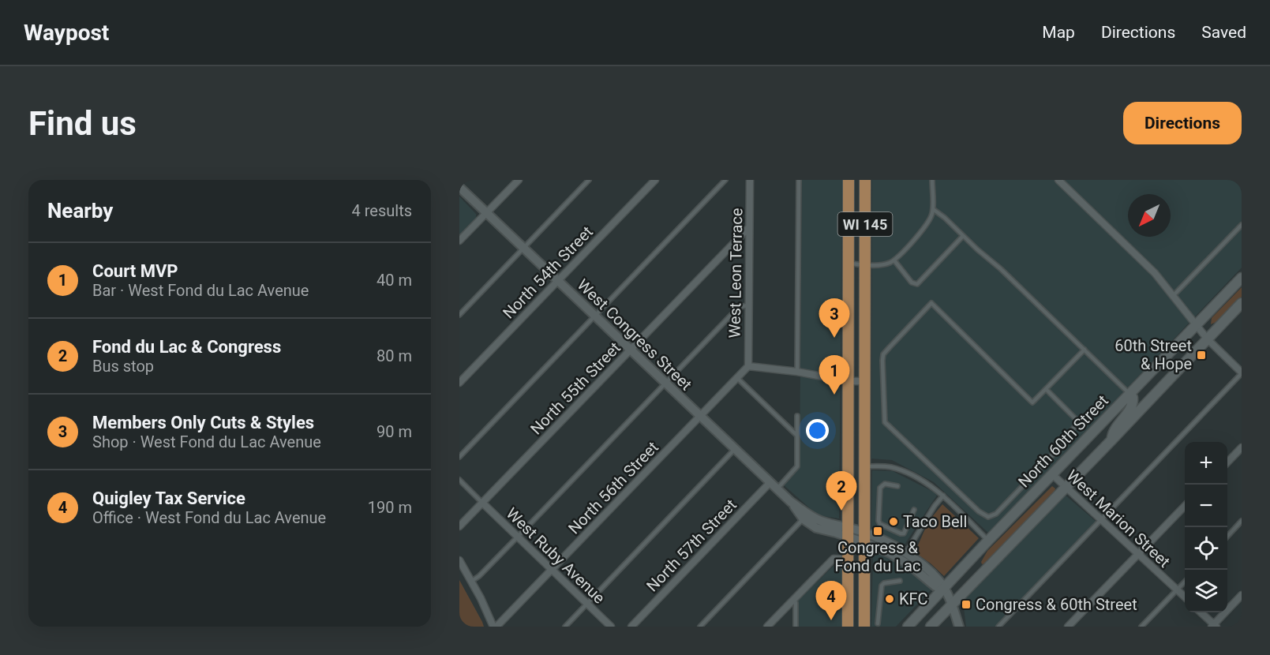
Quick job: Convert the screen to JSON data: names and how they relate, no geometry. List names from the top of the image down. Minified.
{"streets":{"main road":["WI 145","North 60th Street"],"street":["North 54th Street","West Leon Terrace","West Congress Street","North 55th Street","North 56th Street","West Marion Street","North 57th Street","West Ruby Avenue"]},"crossings":[["WI 145","West Congress Street"],["North 54th Street","West Congress Street"],["West Leon Terrace","North 55th Street"],["West Leon Terrace","North 56th Street"],["West Congress Street","North 55th Street"],["West Congress Street","North 60th Street"],["West Congress Street","North 56th Street"],["West Congress Street","North 57th Street"],["North 55th Street","West Ruby Avenue"],["North 60th Street","West Marion Street"],["North 56th Street","West Ruby Avenue"]],"places":{"transit":["60th Street & Hope","Congress & Fond du Lac","Congress & 60th Street"],"other":["Taco Bell","KFC"]},"north":"bottom left","page":{"header":"Waypost","nav":["Map","Directions","Saved"],"buttons":"Directions","title":"Find us","heading":["Nearby","4 results"],"list":[{"mark":"1","name":"Court MVP","note":"Bar · West Fond du Lac Avenue","value":"40 m"},{"mark":"2","name":"Fond du Lac & Congress","note":"Bus stop","value":"80 m"},{"mark":"3","name":"Members Only Cuts & Styles","note":"Shop · West Fond du Lac Avenue","value":"90 m"},{"mark":"4","name":"Quigley Tax Service","note":"Office · West Fond du Lac Avenue","value":"190 m"}],"pins":["3","1","2","4"],"map_buttons":["+","−"]}}
